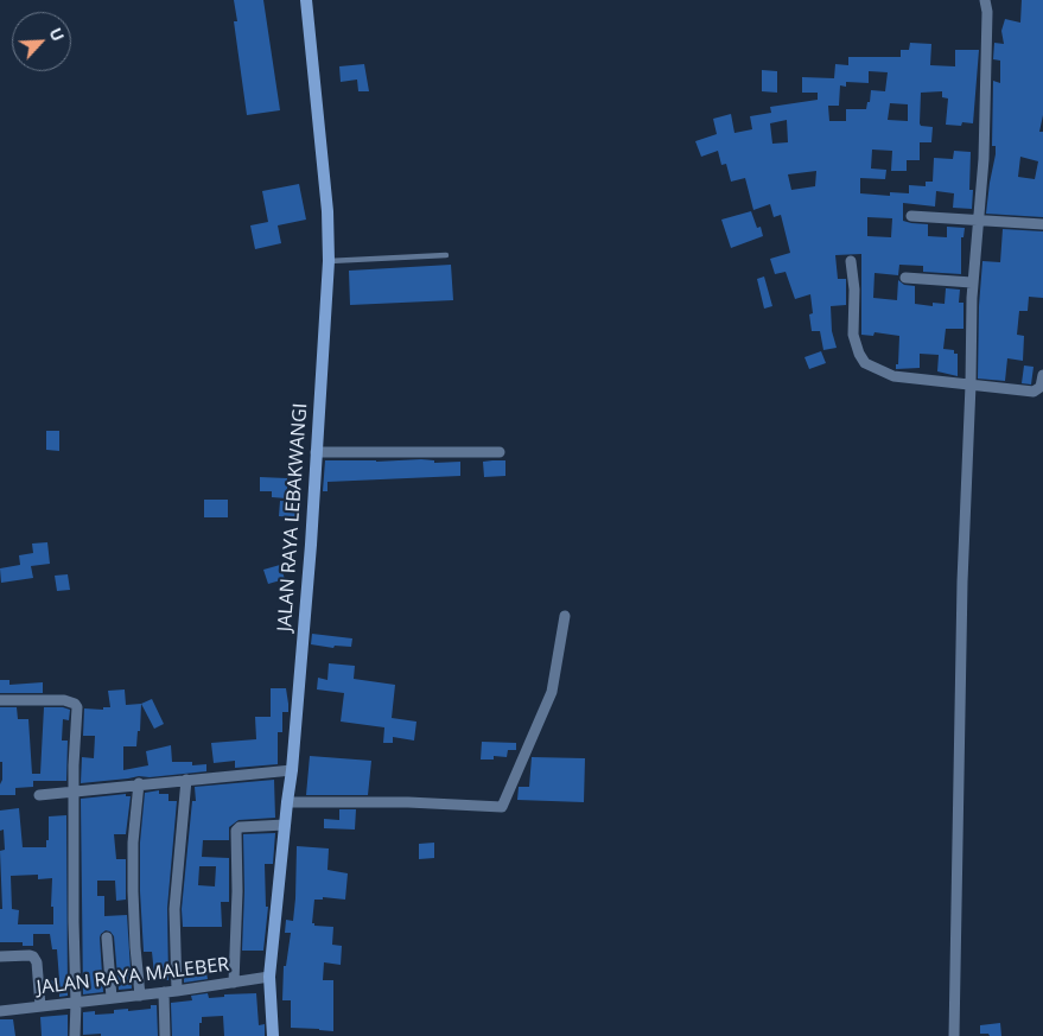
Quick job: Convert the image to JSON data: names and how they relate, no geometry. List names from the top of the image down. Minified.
{"streets":{"main road":["JALAN RAYA LEBAKWANGI"],"street":["JALAN RAYA MALEBER"]},"crossings":[["JALAN RAYA LEBAKWANGI","JALAN RAYA MALEBER"]],"north":"top right"}
